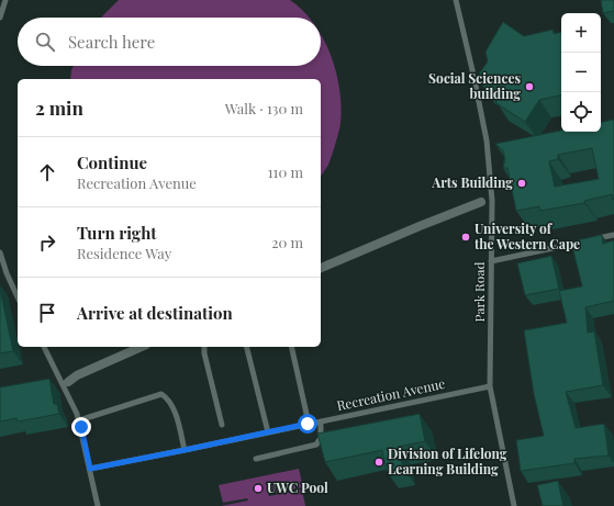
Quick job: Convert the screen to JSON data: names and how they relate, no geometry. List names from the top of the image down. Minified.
{"streets":{"lane":["Park Road","Recreation Avenue"]},"crossings":[["Park Road","Recreation Avenue"]],"places":["Social Sciences building","Arts Building","University of the Western Cape","Division of Lifelong Learning Building","UWC Pool"],"page":{"map_buttons":["+","−"],"search":"Search here","heading":["2 min","Walk · 130 m"],"list":[["Continue","Recreation Avenue","110 m"],["Turn right","Residence Way","20 m"],"Arrive at destination"]}}
